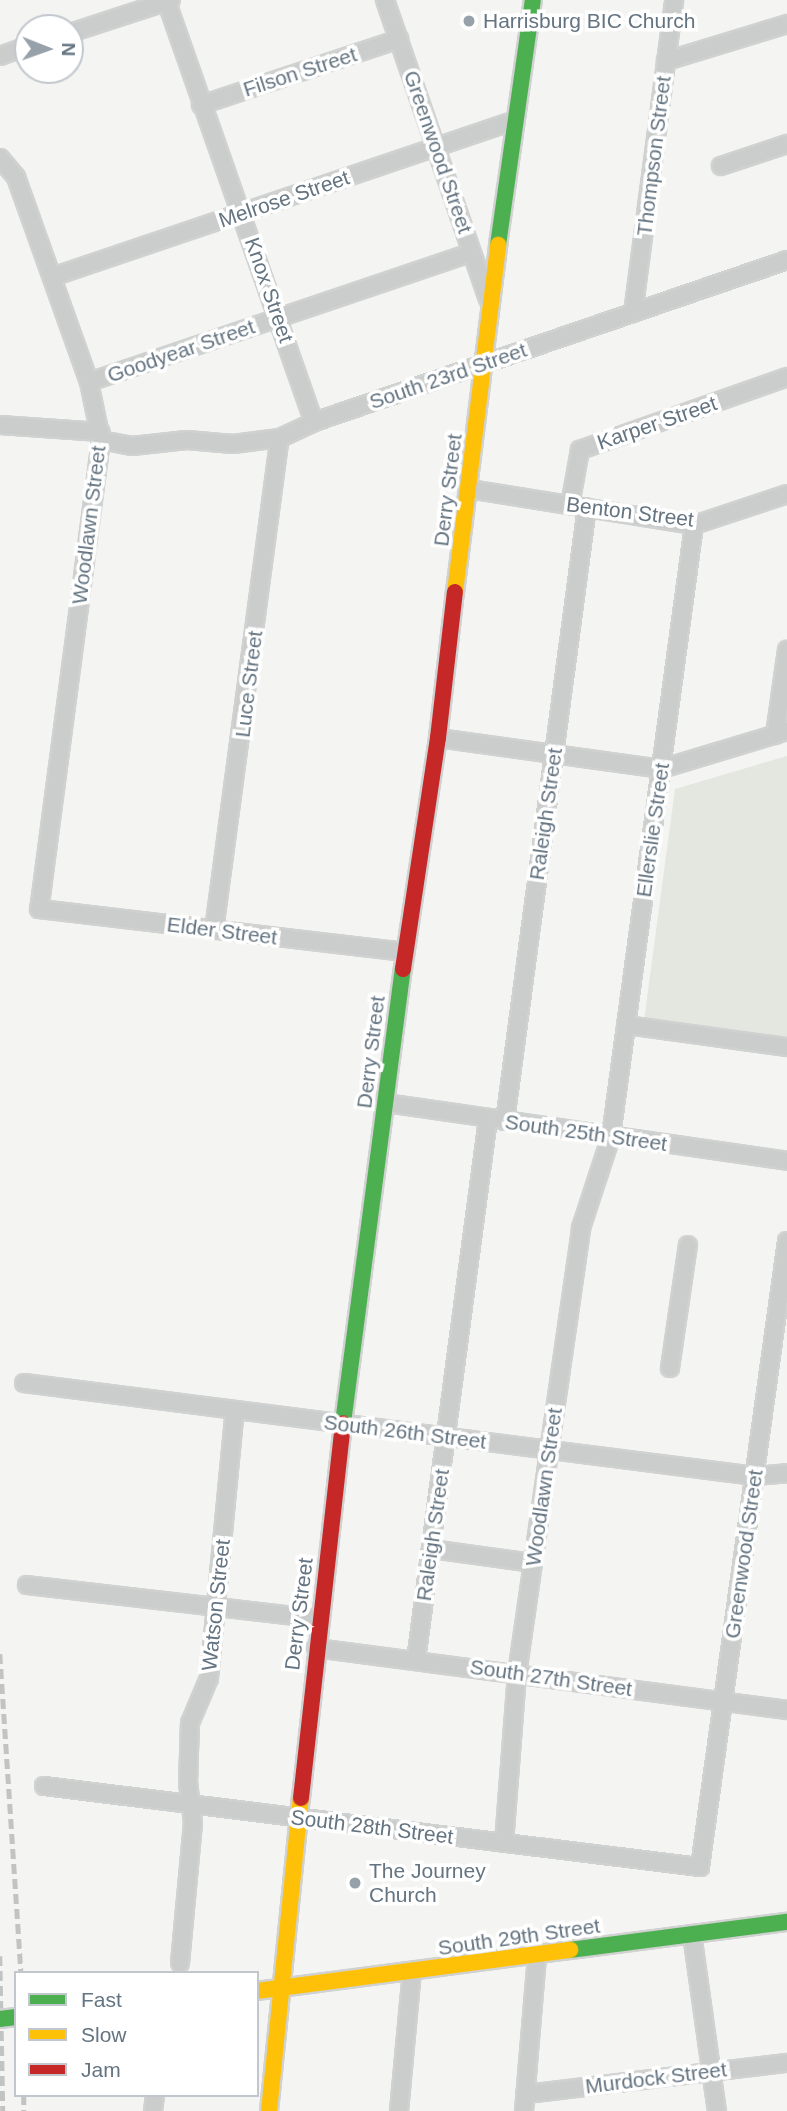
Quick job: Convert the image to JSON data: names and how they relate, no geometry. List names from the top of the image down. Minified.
{"streets":{"main road":["Derry Street","South 29th Street"],"street":["Filson Street","Greenwood Street","Thompson Street","Melrose Street","Knox Street","Goodyear Street","South 23rd Street","Karper Street","Benton Street","Woodlawn Street","Luce Street","Raleigh Street","Ellerslie Street","Elder Street","South 25th Street","South 26th Street","Watson Street","South 27th Street","South 28th Street","Murdock Street"]},"crossings":[["Filson Street","Greenwood Street"],["Filson Street","Knox Street"],["Greenwood Street","Melrose Street"],["Greenwood Street","Goodyear Street"],["Greenwood Street","Derry Street"],["Greenwood Street","South 26th Street"],["Greenwood Street","South 27th Street"],["Greenwood Street","South 28th Street"],["Thompson Street","South 23rd Street"],["Melrose Street","Knox Street"],["Melrose Street","Derry Street"],["Melrose Street","Woodlawn Street"],["Knox Street","Goodyear Street"],["Knox Street","South 23rd Street"],["Goodyear Street","Woodlawn Street"],["South 23rd Street","Derry Street"],["South 23rd Street","Woodlawn Street"],["South 23rd Street","Luce Street"],["Karper Street","Benton Street"],["Derry Street","Benton Street"],["Derry Street","Elder Street"],["Derry Street","South 25th Street"],["Derry Street","South 26th Street"],["Derry Street","South 27th Street"],["Derry Street","South 28th Street"],["Derry Street","South 29th Street"],["Benton Street","Raleigh Street"],["Benton Street","Ellerslie Street"],["Woodlawn Street","Ellerslie Street"],["Woodlawn Street","Elder Street"],["Woodlawn Street","South 25th Street"],["Woodlawn Street","South 26th Street"],["Woodlawn Street","South 27th Street"],["Woodlawn Street","South 28th Street"],["Luce Street","Elder Street"],["Raleigh Street","South 25th Street"],["Raleigh Street","South 26th Street"],["Raleigh Street","South 27th Street"],["Ellerslie Street","South 25th Street"],["South 26th Street","Watson Street"],["Watson Street","South 28th Street"]],"places":["Harrisburg BIC Church","The Journey Church"],"legend":["Fast","Slow","Jam"],"north":"right"}
